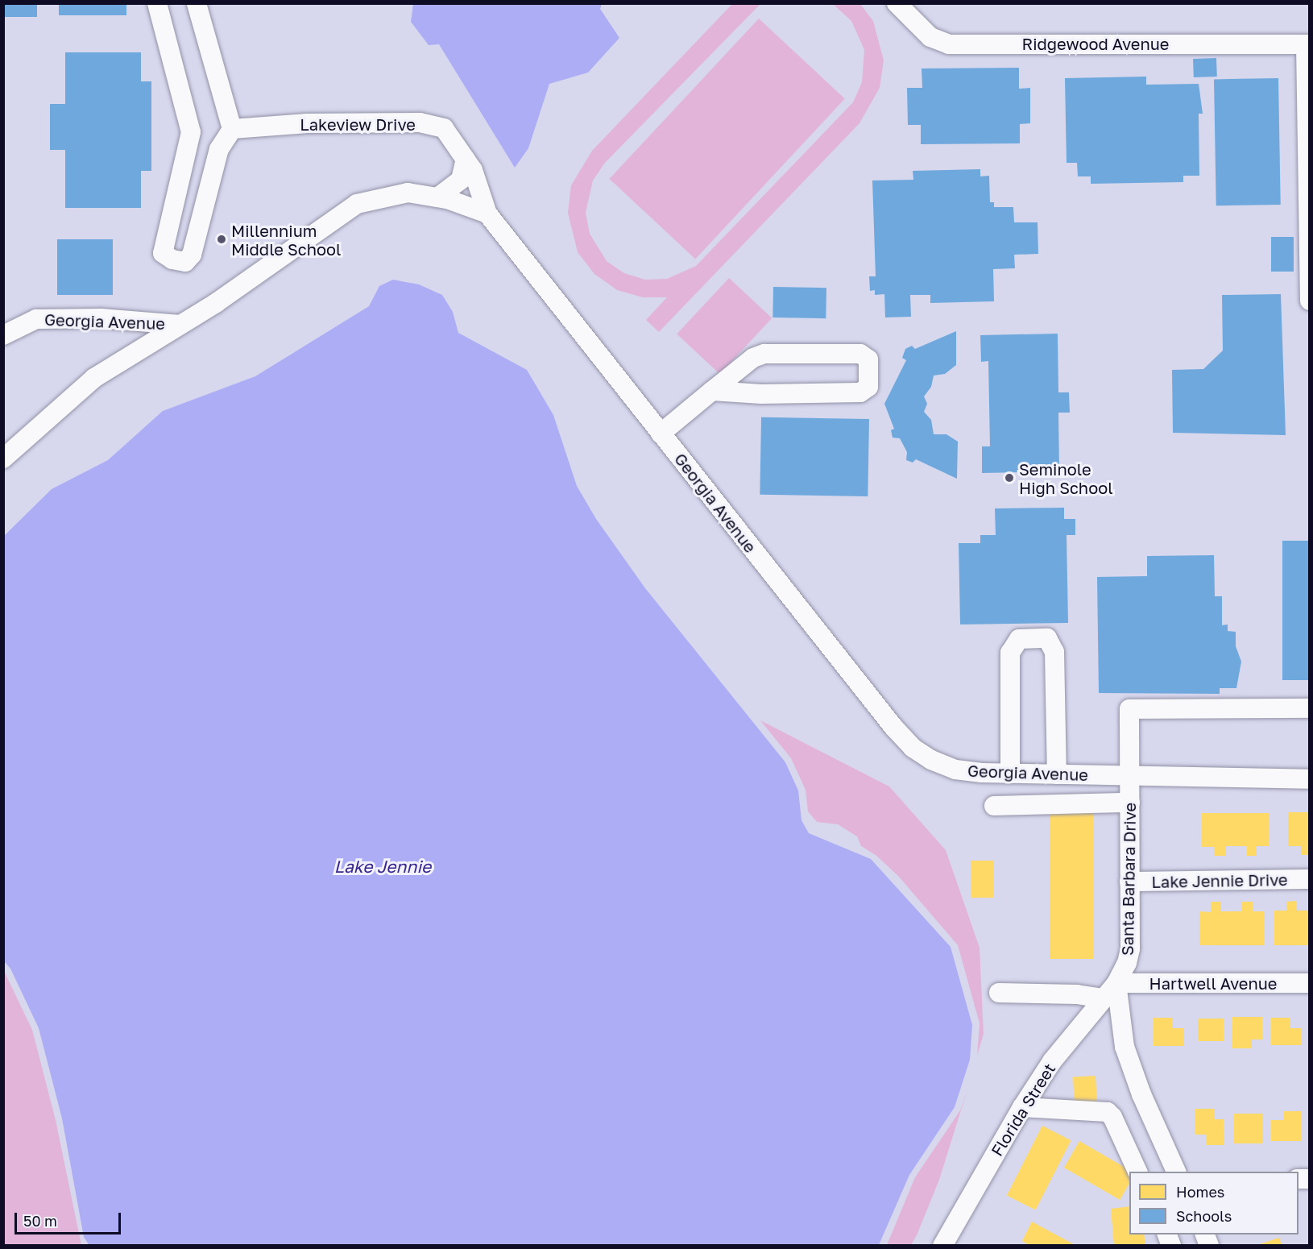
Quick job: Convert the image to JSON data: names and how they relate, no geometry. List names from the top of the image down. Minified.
{"streets":{"street":["Ridgewood Avenue","Lakeview Drive","Georgia Avenue","Santa Barbara Drive","Lake Jennie Drive","Hartwell Avenue","Florida Street"]},"crossings":[["Lakeview Drive","Georgia Avenue"],["Georgia Avenue","Santa Barbara Drive"],["Santa Barbara Drive","Lake Jennie Drive"],["Santa Barbara Drive","Hartwell Avenue"],["Santa Barbara Drive","Florida Street"],["Hartwell Avenue","Florida Street"]],"water":["Lake Jennie"],"places":["Millennium Middle School","Seminole High School"],"legend":["Homes","Schools"],"scale_bar":"50 m"}
